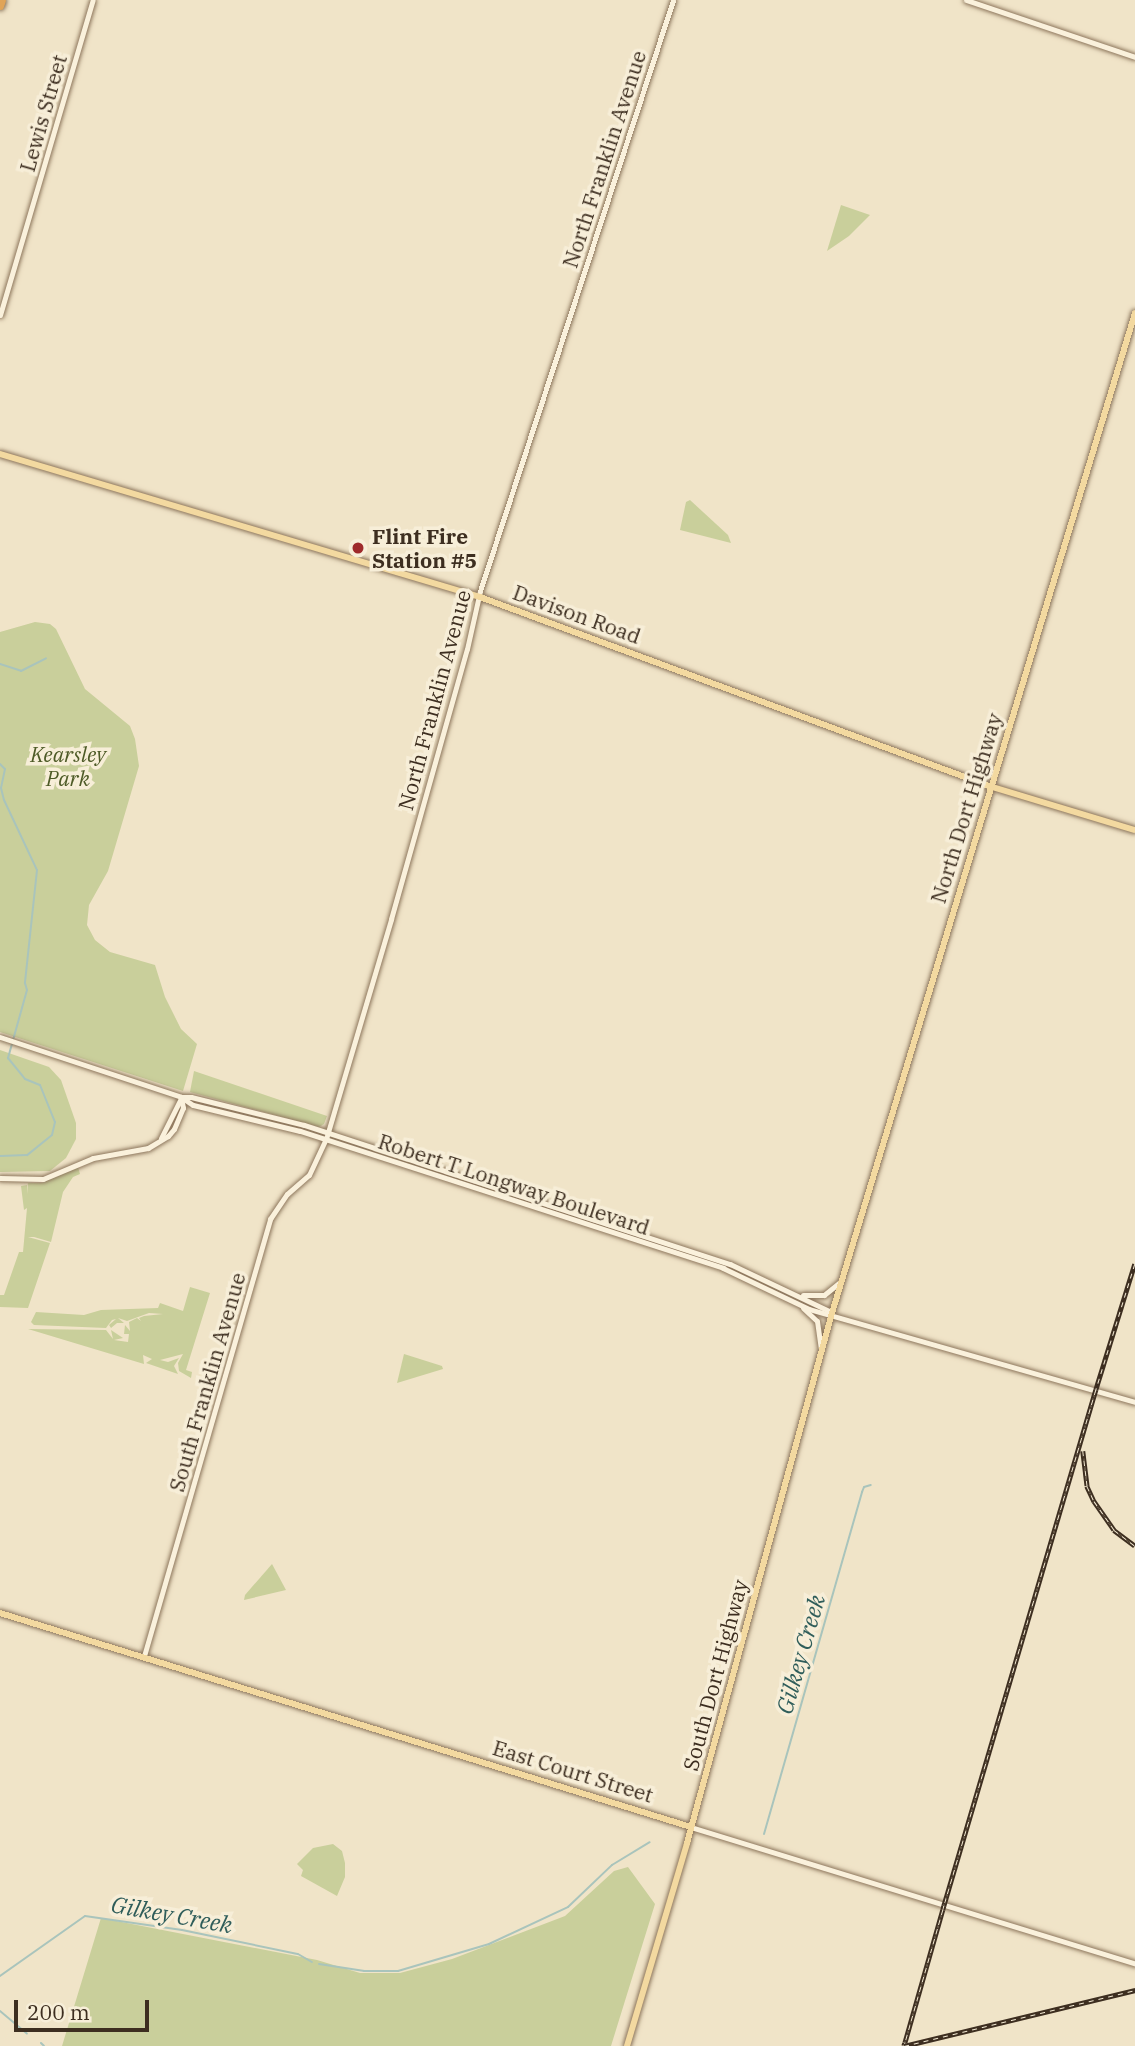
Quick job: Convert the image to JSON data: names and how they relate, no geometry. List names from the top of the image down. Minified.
{"streets":{"main road":["Davison Road","North Dort Highway","South Dort Highway","East Court Street"],"street":["Lewis Street","North Franklin Avenue","Robert T Longway Boulevard","South Franklin Avenue"]},"crossings":[["North Franklin Avenue","Davison Road"],["North Franklin Avenue","Robert T Longway Boulevard"],["North Franklin Avenue","South Franklin Avenue"],["Davison Road","North Dort Highway"],["North Dort Highway","Robert T Longway Boulevard"],["North Dort Highway","South Dort Highway"],["Robert T Longway Boulevard","South Franklin Avenue"],["Robert T Longway Boulevard","South Dort Highway"],["South Franklin Avenue","East Court Street"],["South Dort Highway","East Court Street"]],"water":["Gilkey Creek"],"parks":["Kearsley Park"],"places":["Flint Fire Station #5"],"scale_bar":"200 m"}
